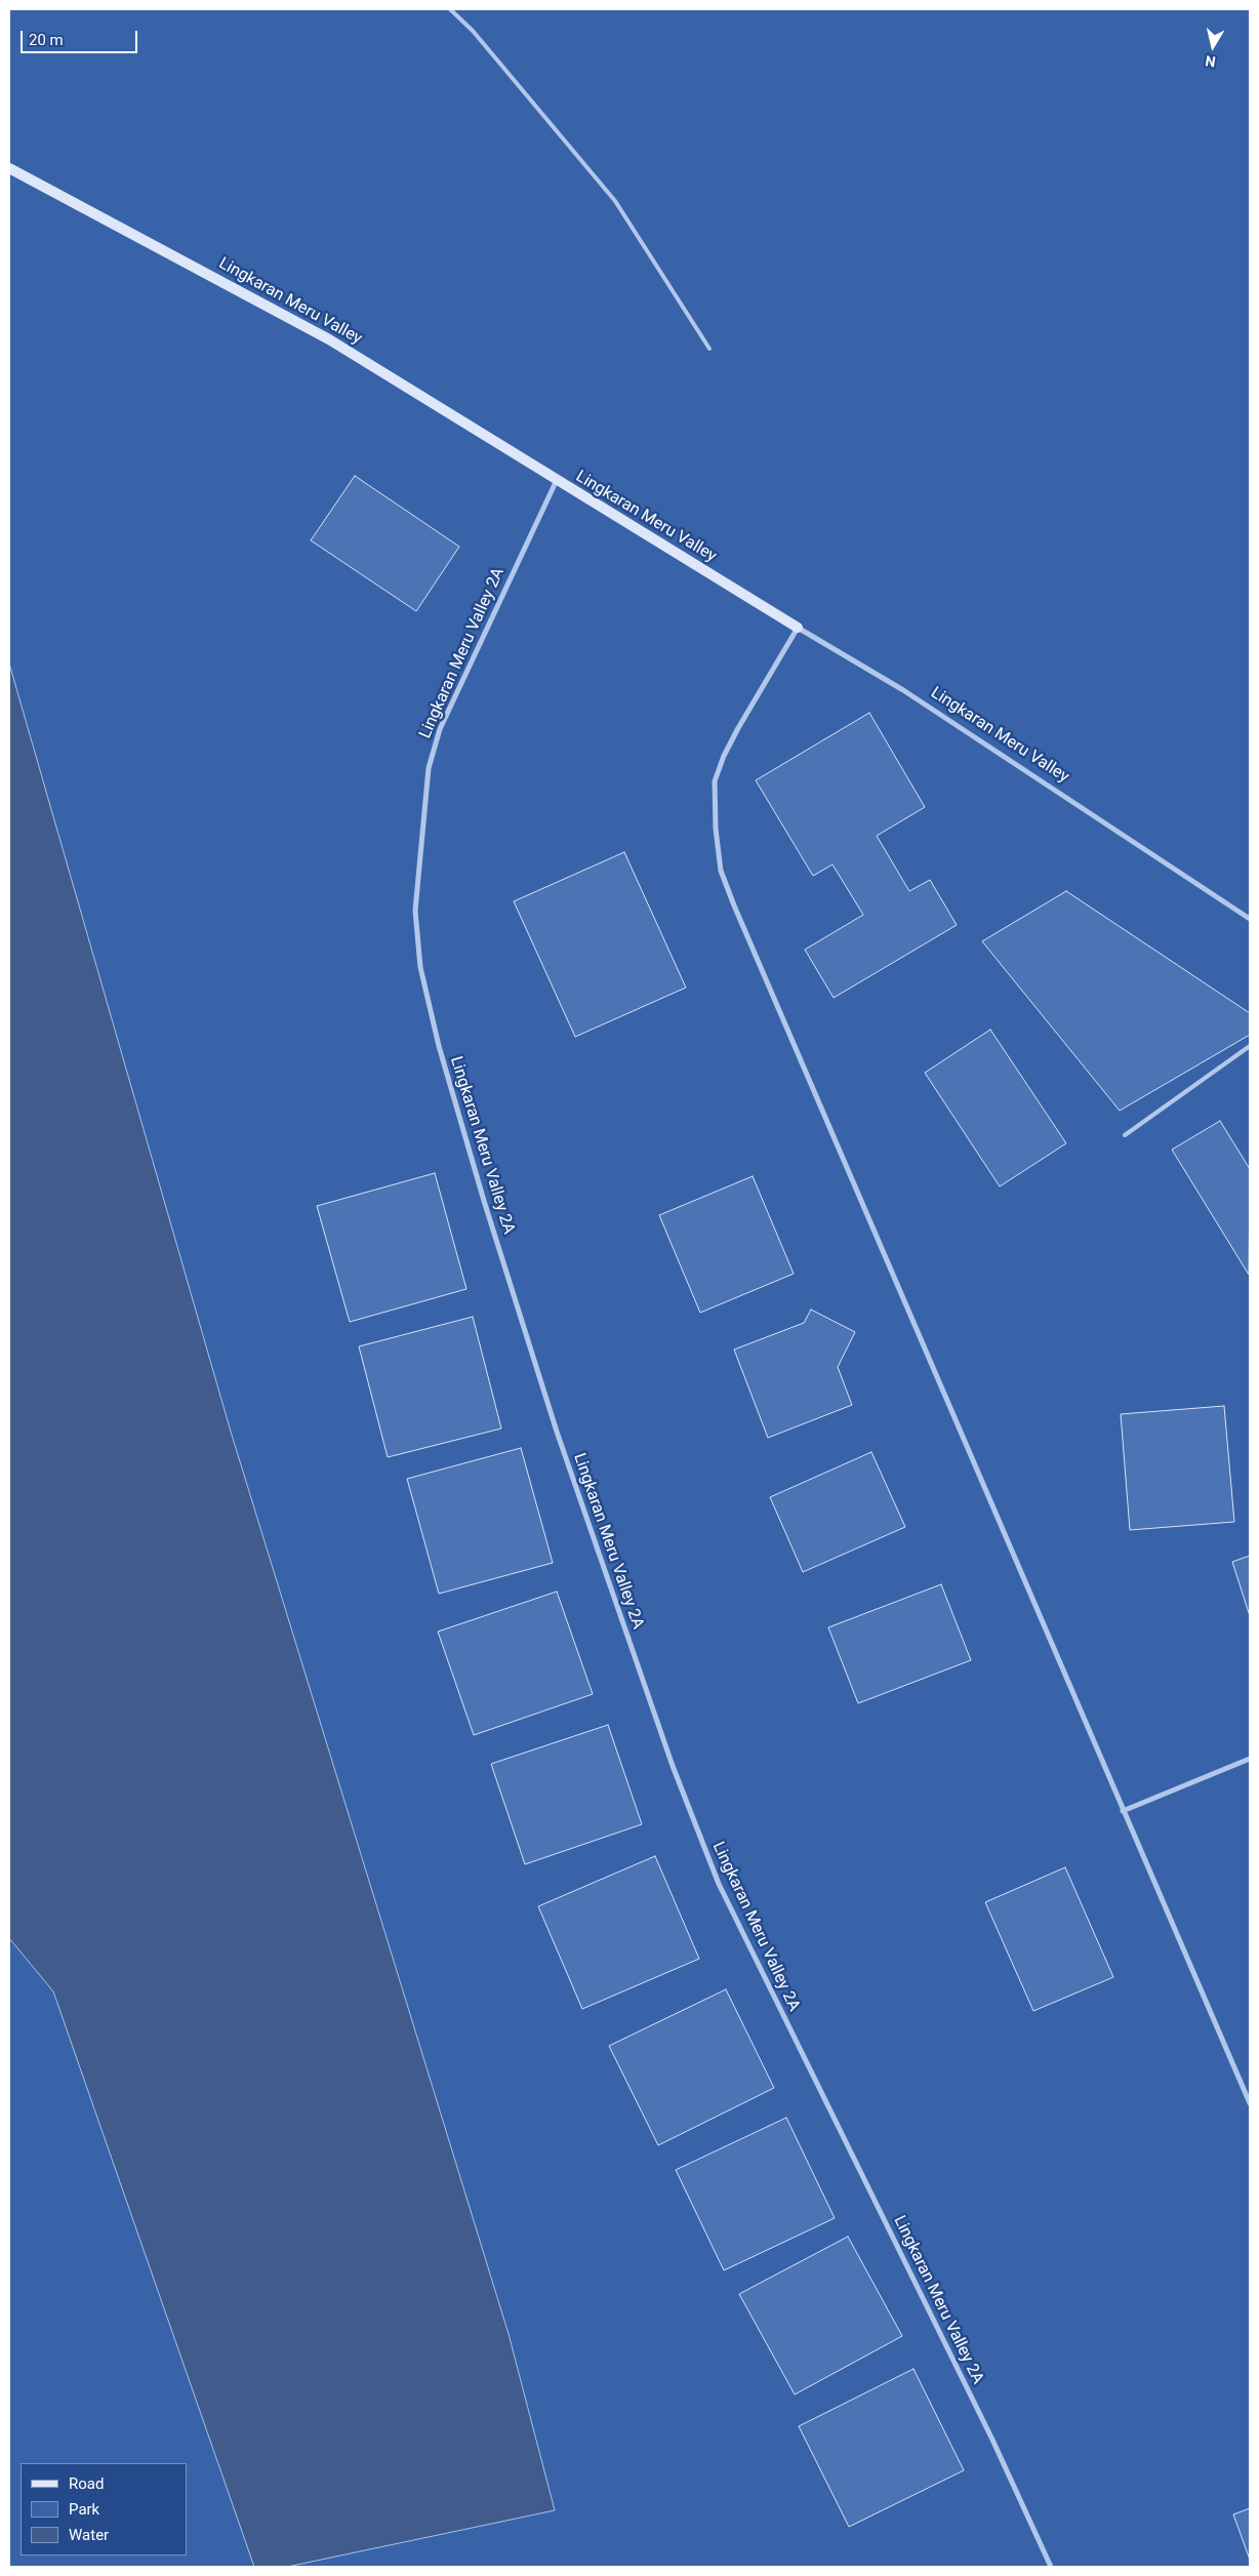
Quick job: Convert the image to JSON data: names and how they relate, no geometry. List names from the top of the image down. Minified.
{"streets":{"street":["Lingkaran Meru Valley","Lingkaran Meru Valley 2A"]},"crossings":[["Lingkaran Meru Valley","Lingkaran Meru Valley 2A"]],"legend":["Road","Park","Water"],"scale_bar":"20 m","north":"bottom"}
